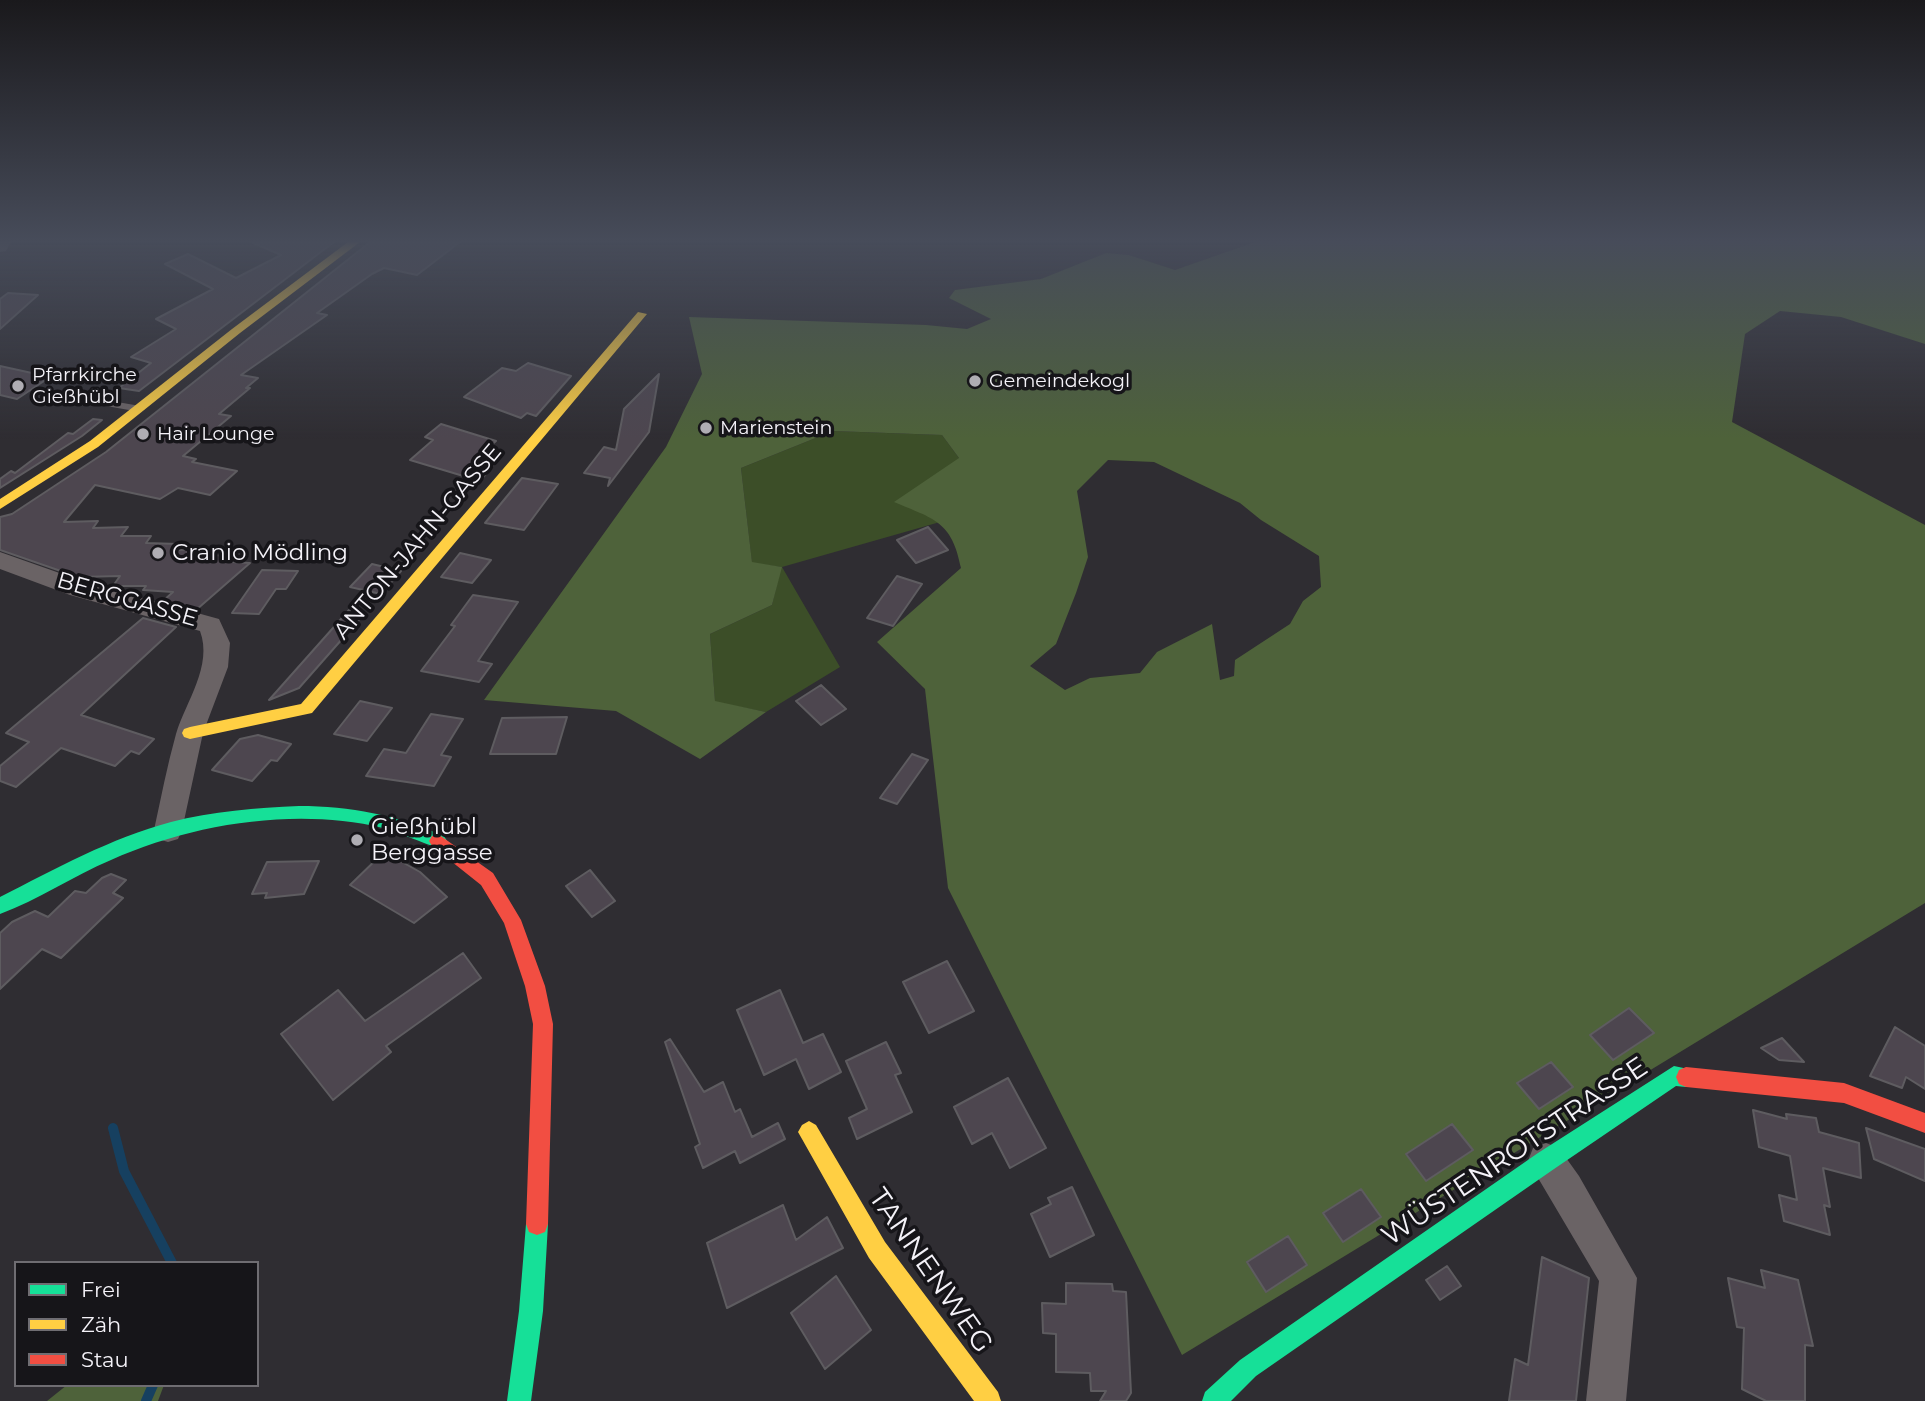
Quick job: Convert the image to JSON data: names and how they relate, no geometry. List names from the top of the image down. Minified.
{"streets":{"street":["ANTON-JAHN-GASSE","BERGGASSE","WÜSTENROTSTRASSE","TANNENWEG"]},"crossings":[["ANTON-JAHN-GASSE","BERGGASSE"]],"places":["Gemeindekogl","Pfarrkirche Gießhübl","Marienstein","Hair Lounge","Cranio Mödling","Gießhübl Berggasse"],"legend":["Frei","Zäh","Stau"]}
